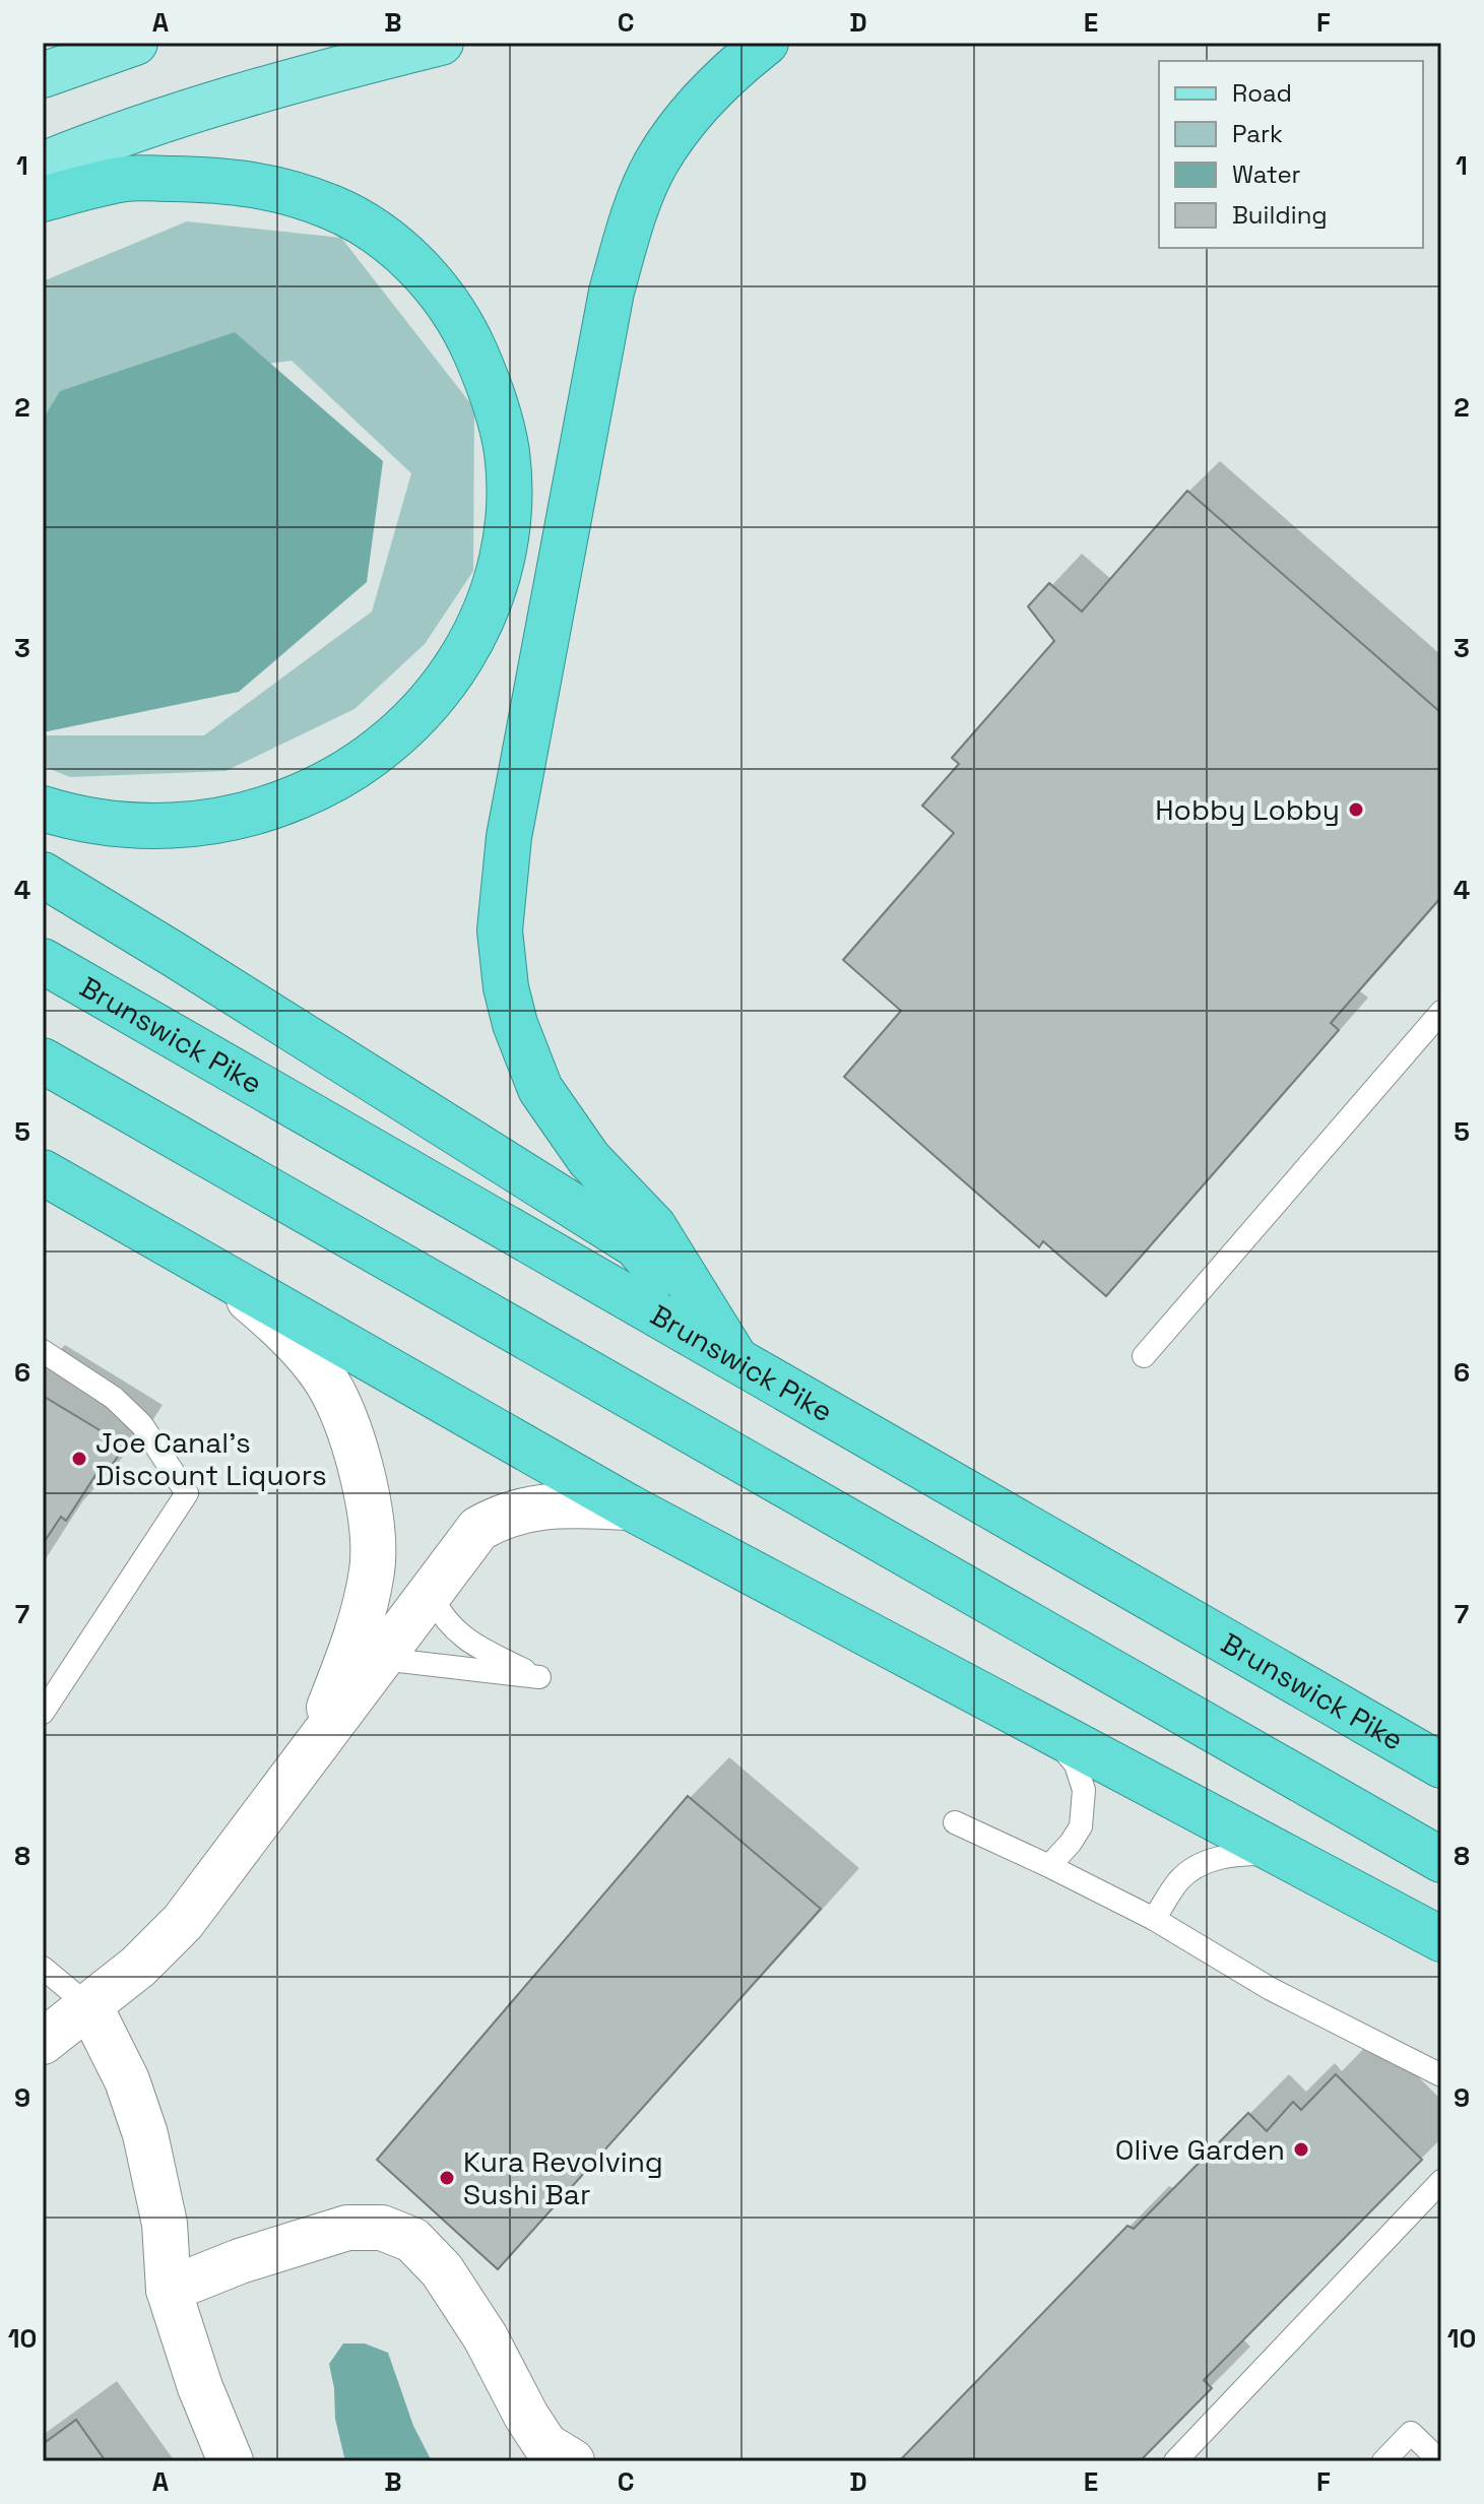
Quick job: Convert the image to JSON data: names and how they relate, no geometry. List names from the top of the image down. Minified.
{"streets":{"highway":["Brunswick Pike"]},"places":["Hobby Lobby","Joe Canal's Discount Liquors","Olive Garden","Kura Revolving Sushi Bar"],"legend":["Road","Park","Water","Building"],"grid":{"columns":["A","B","C","D","E","F"],"rows":["1","2","3","4","5","6","7","8","9","10"]}}
